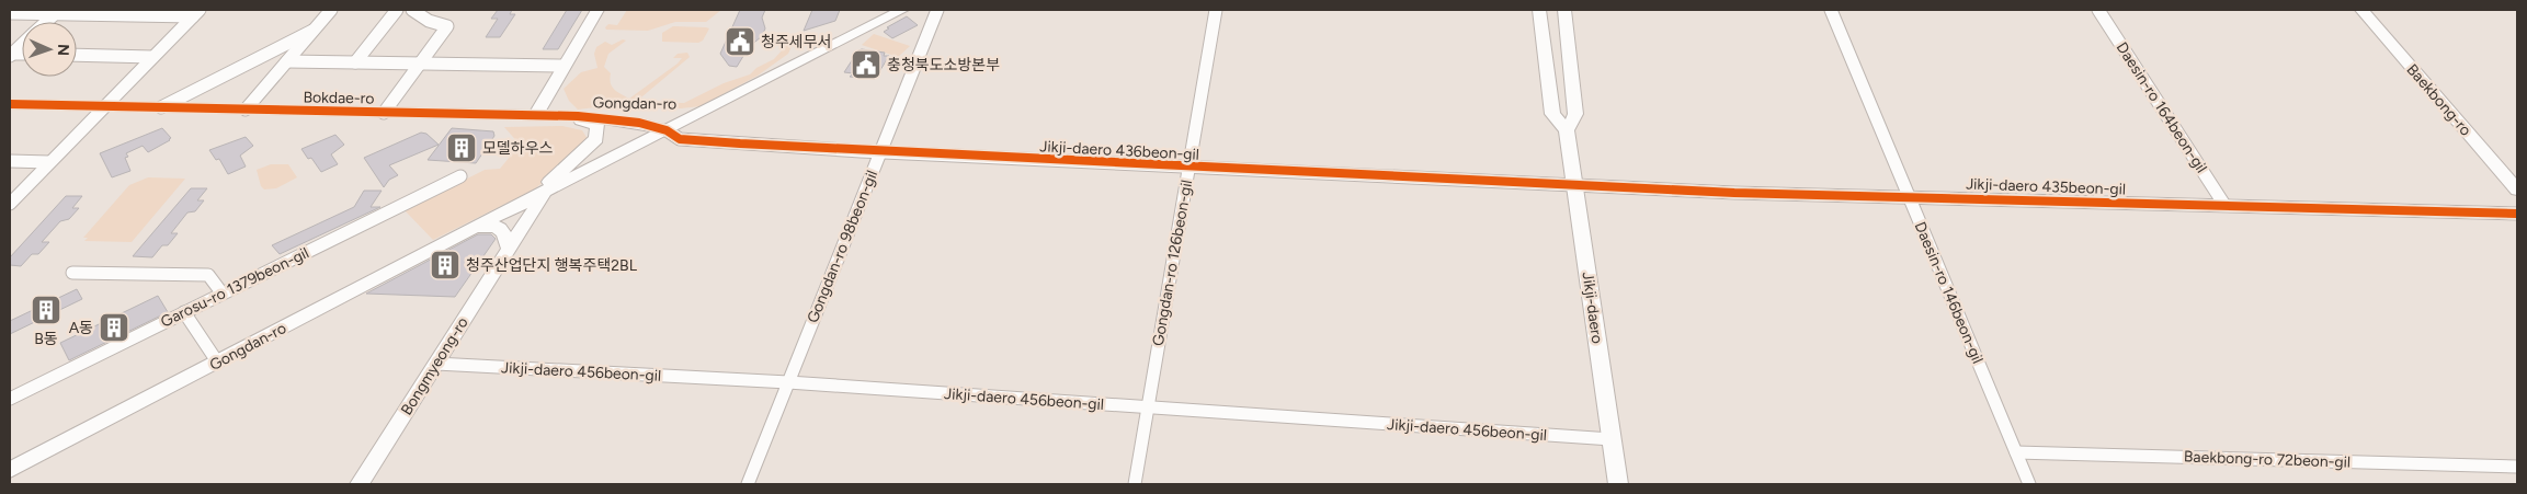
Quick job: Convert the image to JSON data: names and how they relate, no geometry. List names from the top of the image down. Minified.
{"streets":{"street":["Bokdae-ro","Baekbong-ro","Gongdan-ro","Daesin-ro 164beon-gil","Jikji-daero 436beon-gil","Jikji-daero 435beon-gil","Gongdan-ro 98beon-gil","Gongdan-ro 126beon-gil","Garosu-ro 1379beon-gil","Daesin-ro 146beon-gil","Jikji-daero","Bongmyeong-ro","Jikji-daero 456beon-gil","Baekbong-ro 72beon-gil"]},"crossings":[["Bokdae-ro","Gongdan-ro"],["Bokdae-ro","Jikji-daero 436beon-gil"],["Gongdan-ro","Jikji-daero 436beon-gil"],["Gongdan-ro","Bongmyeong-ro"],["Daesin-ro 164beon-gil","Jikji-daero 435beon-gil"],["Jikji-daero 436beon-gil","Jikji-daero 435beon-gil"],["Jikji-daero 436beon-gil","Gongdan-ro 98beon-gil"],["Jikji-daero 436beon-gil","Gongdan-ro 126beon-gil"],["Jikji-daero 436beon-gil","Jikji-daero"],["Jikji-daero 435beon-gil","Daesin-ro 146beon-gil"],["Jikji-daero 435beon-gil","Jikji-daero"],["Gongdan-ro 98beon-gil","Jikji-daero 456beon-gil"],["Gongdan-ro 126beon-gil","Jikji-daero 456beon-gil"],["Daesin-ro 146beon-gil","Baekbong-ro 72beon-gil"],["Jikji-daero","Jikji-daero 456beon-gil"],["Bongmyeong-ro","Jikji-daero 456beon-gil"]],"places":{"public building":["청주세무서","충청북도소방본부"],"building":["모델하우스","청주산업단지 행복주택2BL","B동","A동"]},"north":"right"}
